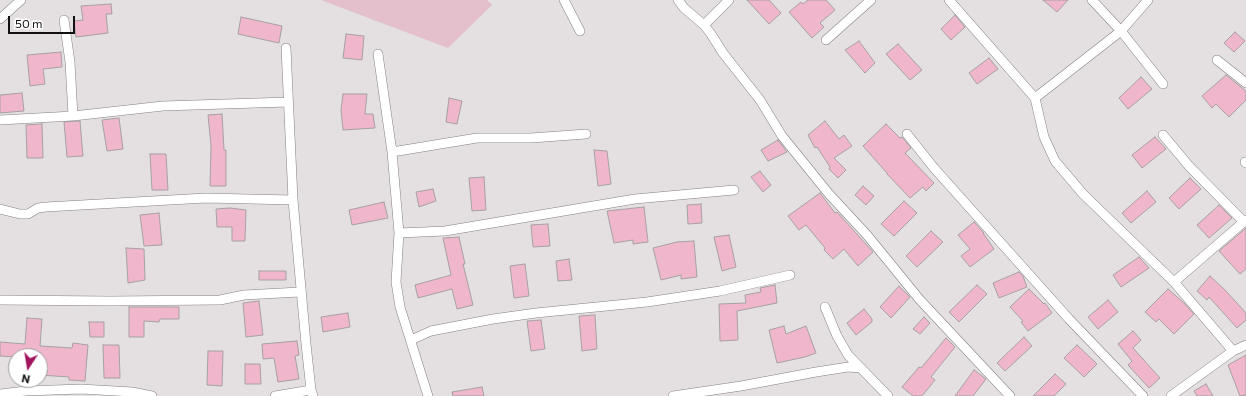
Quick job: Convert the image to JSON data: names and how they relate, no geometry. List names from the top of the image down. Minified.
{"scale_bar":"50 m","north":"bottom"}
